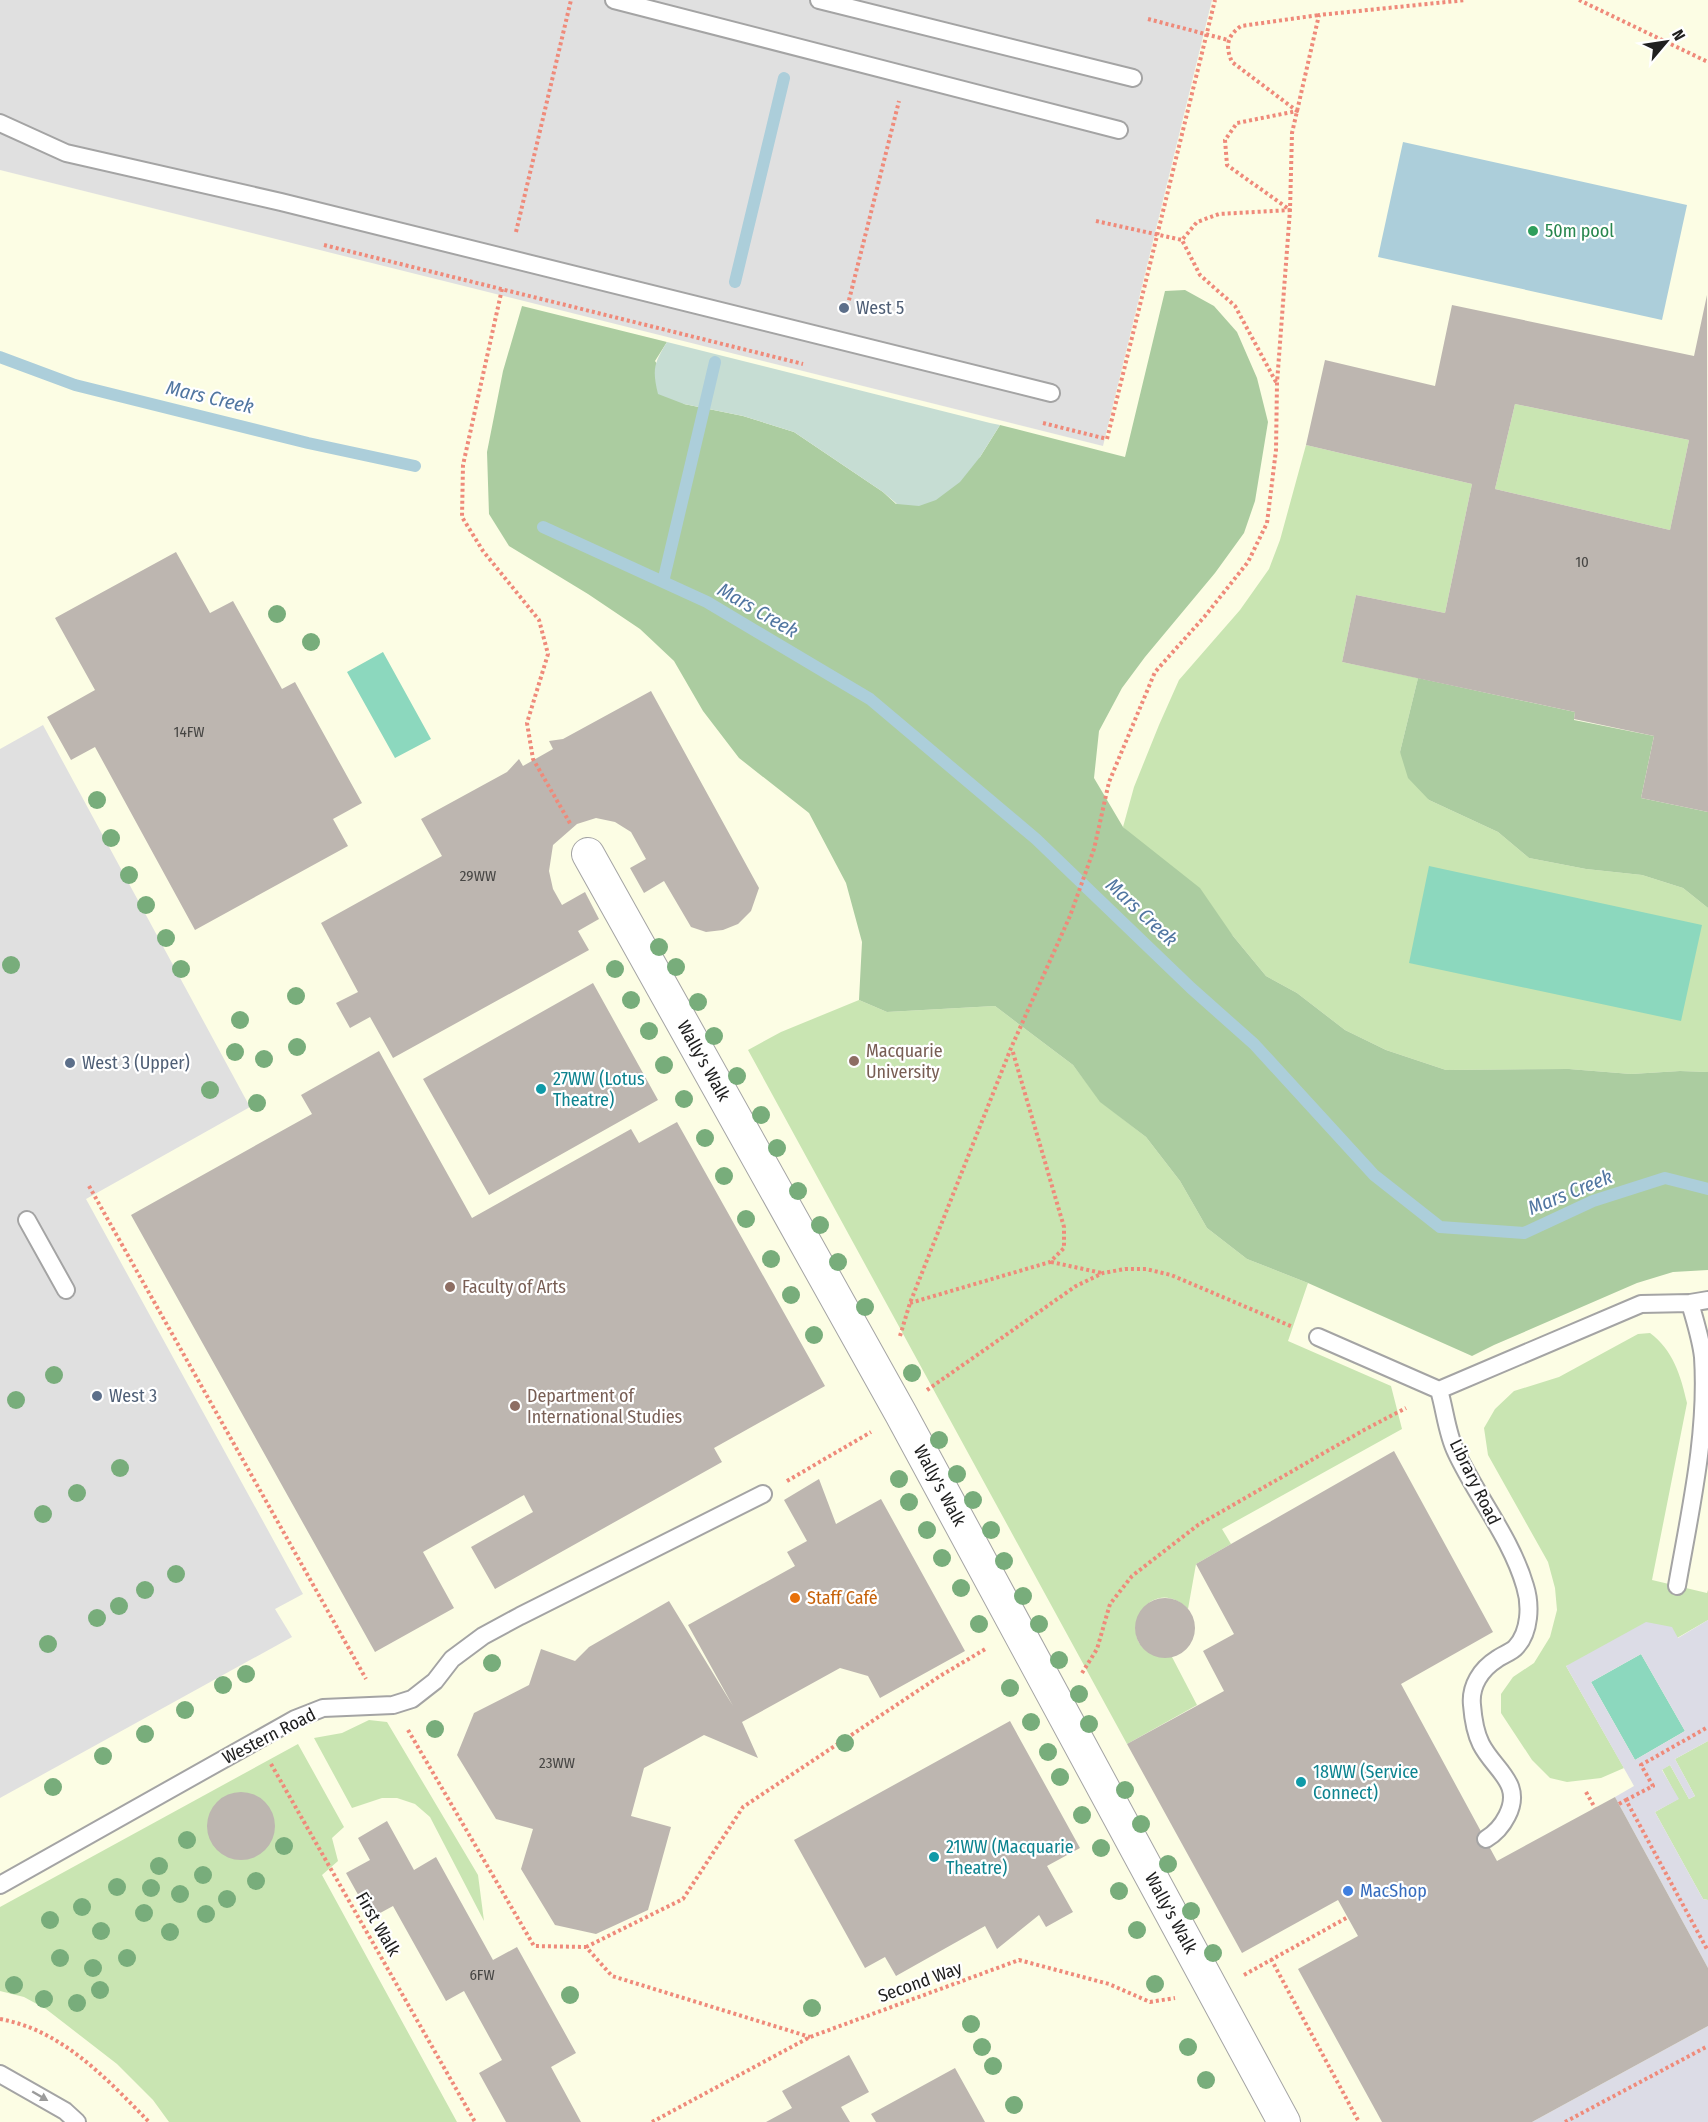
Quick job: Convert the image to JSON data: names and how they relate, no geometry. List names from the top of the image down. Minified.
{"streets":{"street":["Wally's Walk"],"lane":["Library Road","Western Road"],"path":["First Walk","Second Way"]},"crossings":[["Wally's Walk","Second Way"],["Western Road","First Walk"]],"water":["Mars Creek"],"places":["50m pool","West 5","Macquarie University","West 3 (Upper)","27WW (Lotus Theatre)","Faculty of Arts","West 3","Department of International Studies","Staff Café","18WW (Service Connect)","21WW (Macquarie Theatre)","MacShop"],"house_numbers":["10","14FW","29WW","23WW","6FW"],"north":"top right"}
